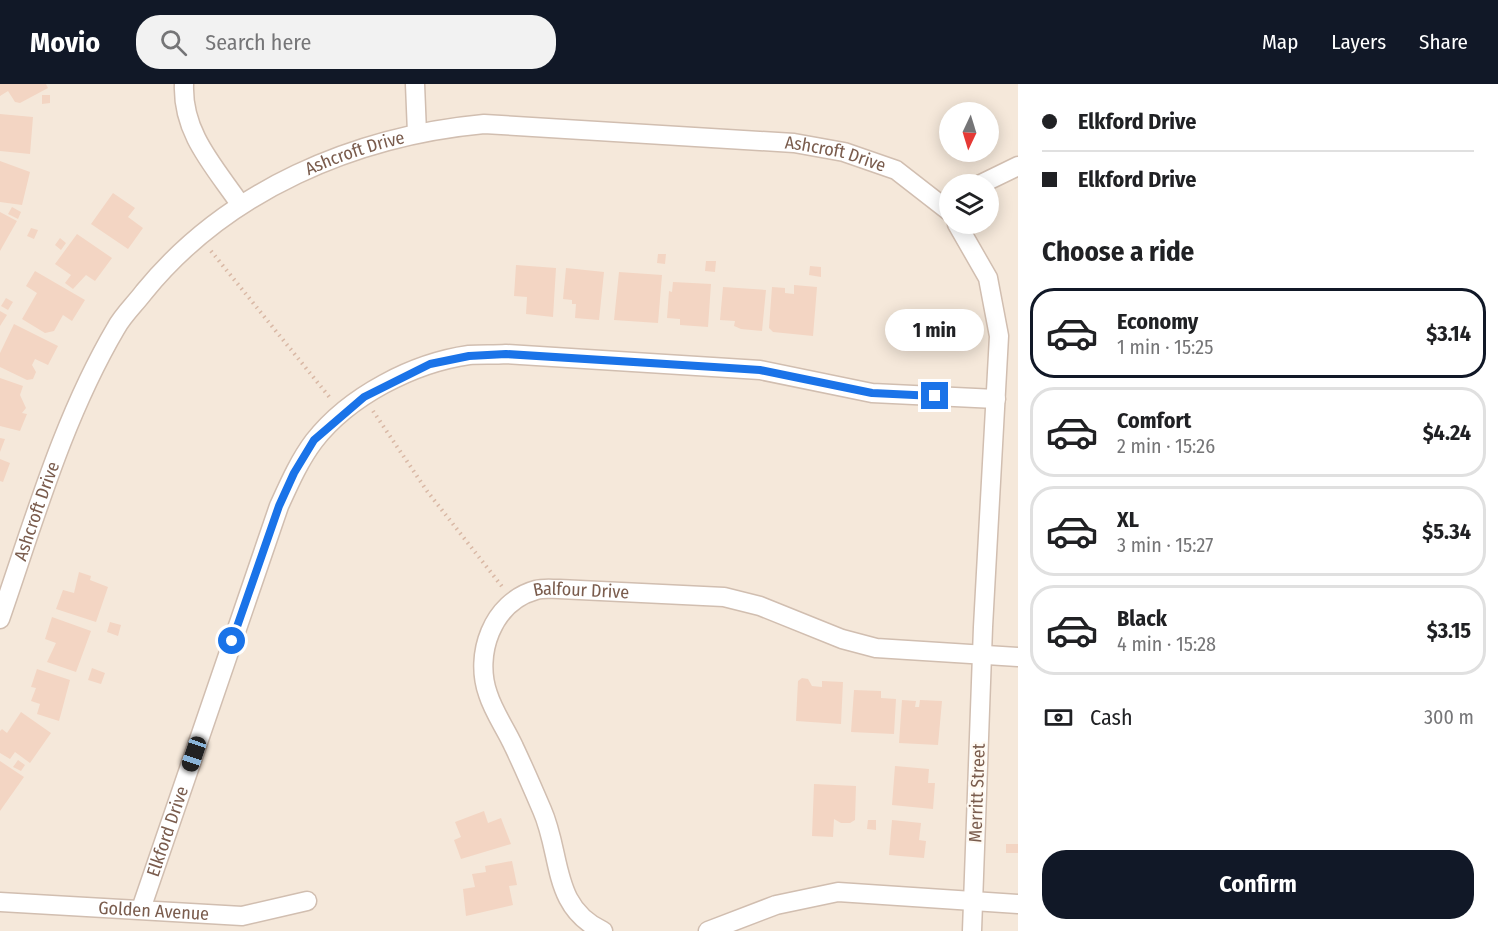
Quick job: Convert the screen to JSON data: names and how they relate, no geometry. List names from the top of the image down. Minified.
{"streets":{"street":["Ashcroft Drive","Balfour Drive","Merritt Street","Elkford Drive","Golden Avenue"]},"crossings":[["Ashcroft Drive","Balfour Drive"],["Ashcroft Drive","Merritt Street"],["Ashcroft Drive","Elkford Drive"],["Balfour Drive","Merritt Street"],["Elkford Drive","Golden Avenue"]],"north":"bottom","page":{"header":"Movio","search":"Search here","nav":["Map","Layers","Share"],"banner":["Elkford Drive","Elkford Drive"],"heading":"Choose a ride","list":[{"name":"Economy","note":"1 min · 15:25","value":"$3.14"},{"name":"Comfort","note":"2 min · 15:26","value":"$4.24"},{"name":"XL","note":"3 min · 15:27","value":"$5.34"},{"name":"Black","note":"4 min · 15:28","value":"$3.15"}],"bubble":"1 min","pay":["Cash","300 m"],"buttons":"Confirm"}}
